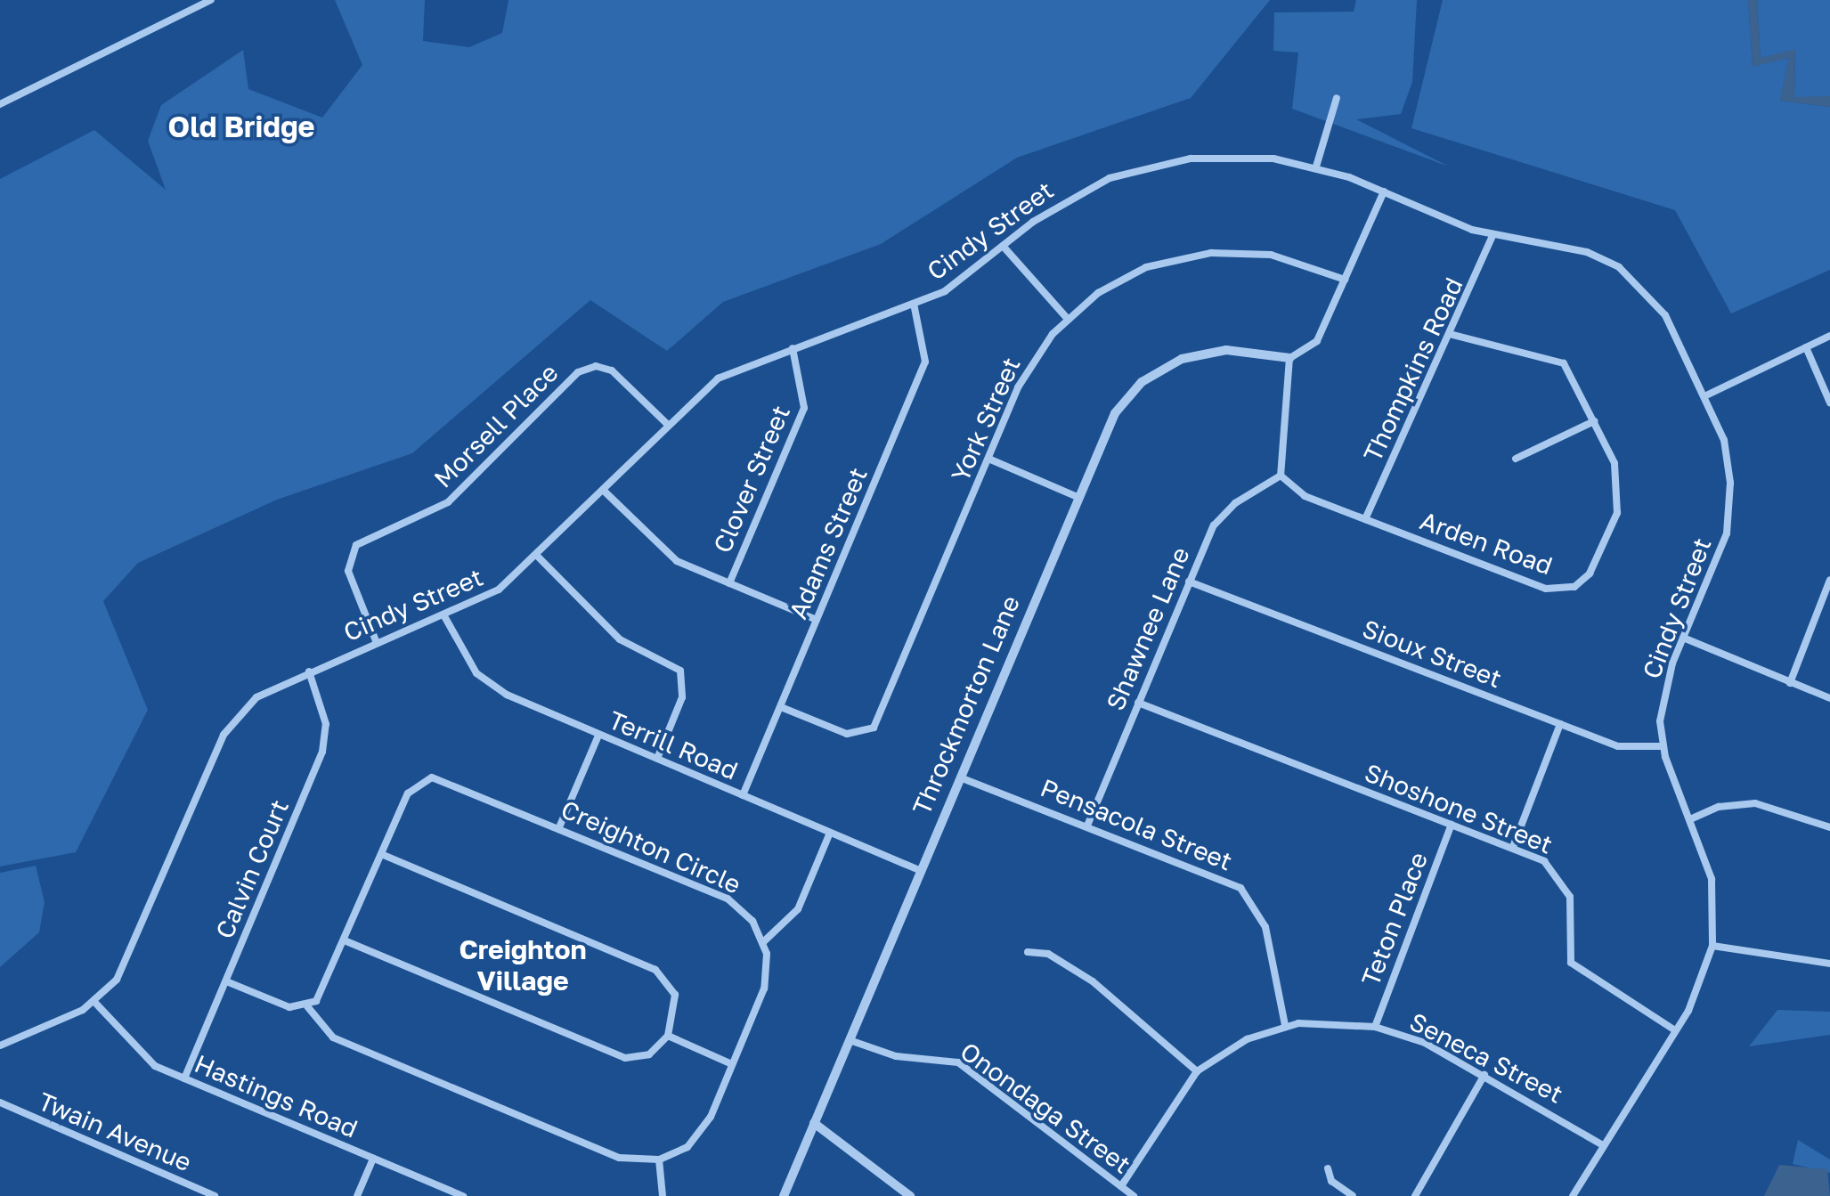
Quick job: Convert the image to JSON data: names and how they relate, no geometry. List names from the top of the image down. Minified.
{"streets":{"street":["Cindy Street","Thompkins Road","York Street","Morsell Place","Clover Street","Adams Street","Arden Road","Shawnee Lane","Sioux Street","Throckmorton Lane","Terrill Road","Shoshone Street","Pensacola Street","Creighton Circle","Calvin Court","Teton Place","Seneca Street","Hastings Road","Onondaga Street","Twain Avenue"]},"crossings":[["Cindy Street","Thompkins Road"],["Cindy Street","Morsell Place"],["Cindy Street","Clover Street"],["Cindy Street","Adams Street"],["Cindy Street","Sioux Street"],["Cindy Street","Terrill Road"],["Cindy Street","Shoshone Street"],["Cindy Street","Calvin Court"],["Cindy Street","Seneca Street"],["Cindy Street","Hastings Road"],["Thompkins Road","Arden Road"],["York Street","Adams Street"],["Adams Street","Terrill Road"],["Arden Road","Shawnee Lane"],["Shawnee Lane","Sioux Street"],["Shawnee Lane","Shoshone Street"],["Shawnee Lane","Pensacola Street"],["Throckmorton Lane","Terrill Road"],["Throckmorton Lane","Pensacola Street"],["Throckmorton Lane","Onondaga Street"],["Shoshone Street","Teton Place"],["Pensacola Street","Seneca Street"],["Calvin Court","Hastings Road"],["Teton Place","Seneca Street"],["Seneca Street","Onondaga Street"]],"districts":["Old Bridge","Creighton Village"]}
